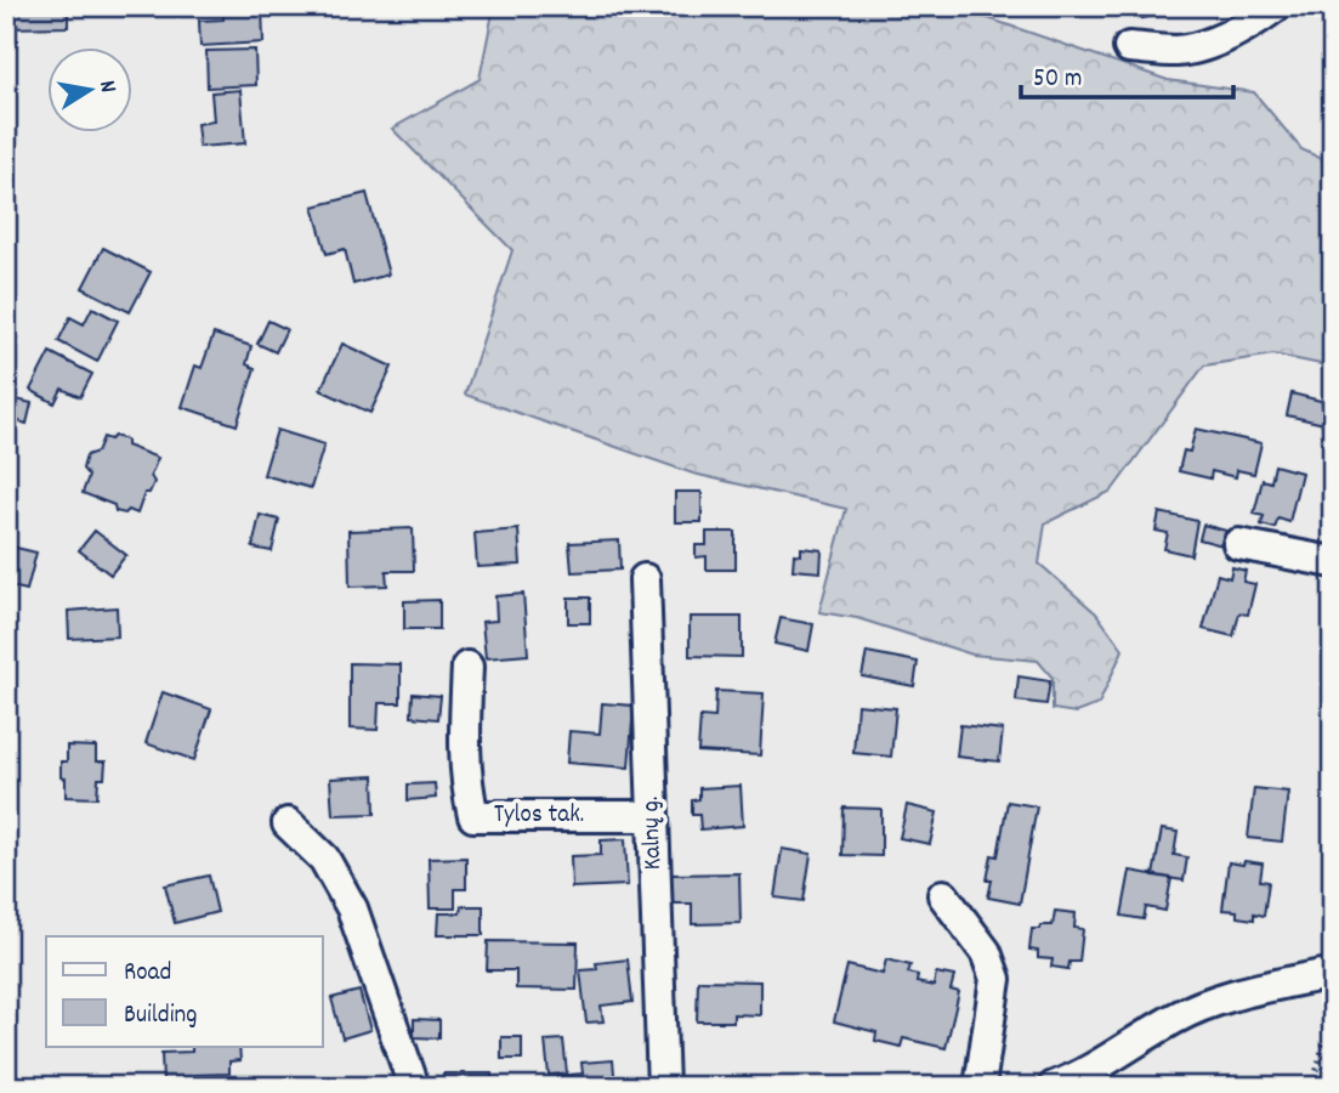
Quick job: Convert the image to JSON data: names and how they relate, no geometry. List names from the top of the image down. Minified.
{"streets":{"street":["Tylos tak.","Kalnų g."]},"crossings":[["Tylos tak.","Kalnų g."]],"legend":["Road","Building"],"scale_bar":"50 m","north":"right"}
